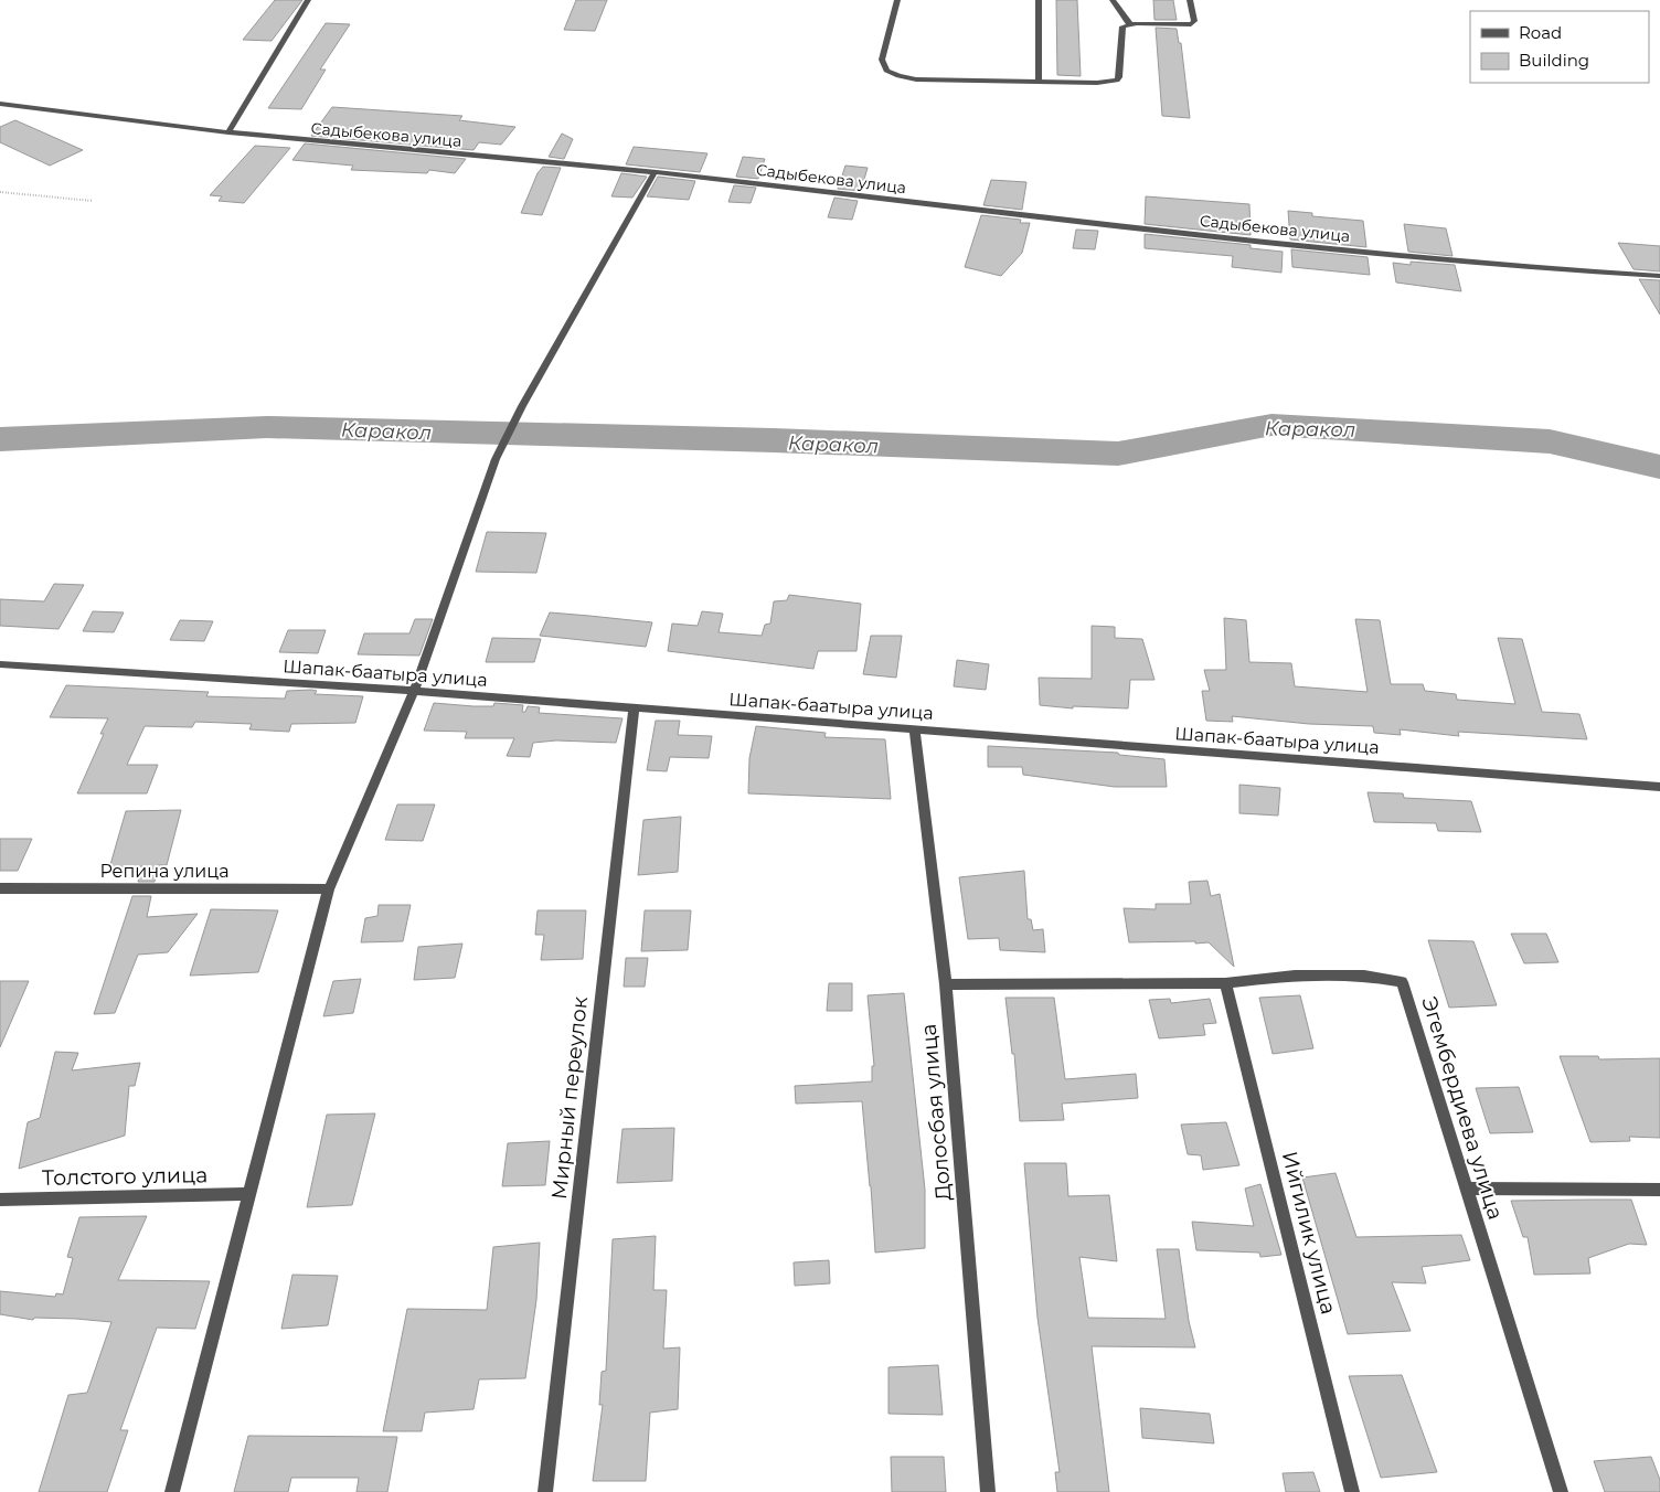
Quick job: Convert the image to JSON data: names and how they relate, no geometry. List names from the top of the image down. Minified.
{"streets":{"street":["Садыбекова улица","Шапак-баатыра улица","Репина улица","Мирный переулок","Эгембердиева улица","Долосбая улица","Толстого улица","Ийгилик улица"]},"crossings":[["Шапак-баатыра улица","Мирный переулок"],["Шапак-баатыра улица","Долосбая улица"],["Эгембердиева улица","Долосбая улица"],["Эгембердиева улица","Ийгилик улица"]],"water":["Каракол"],"legend":["Road","Building"]}
